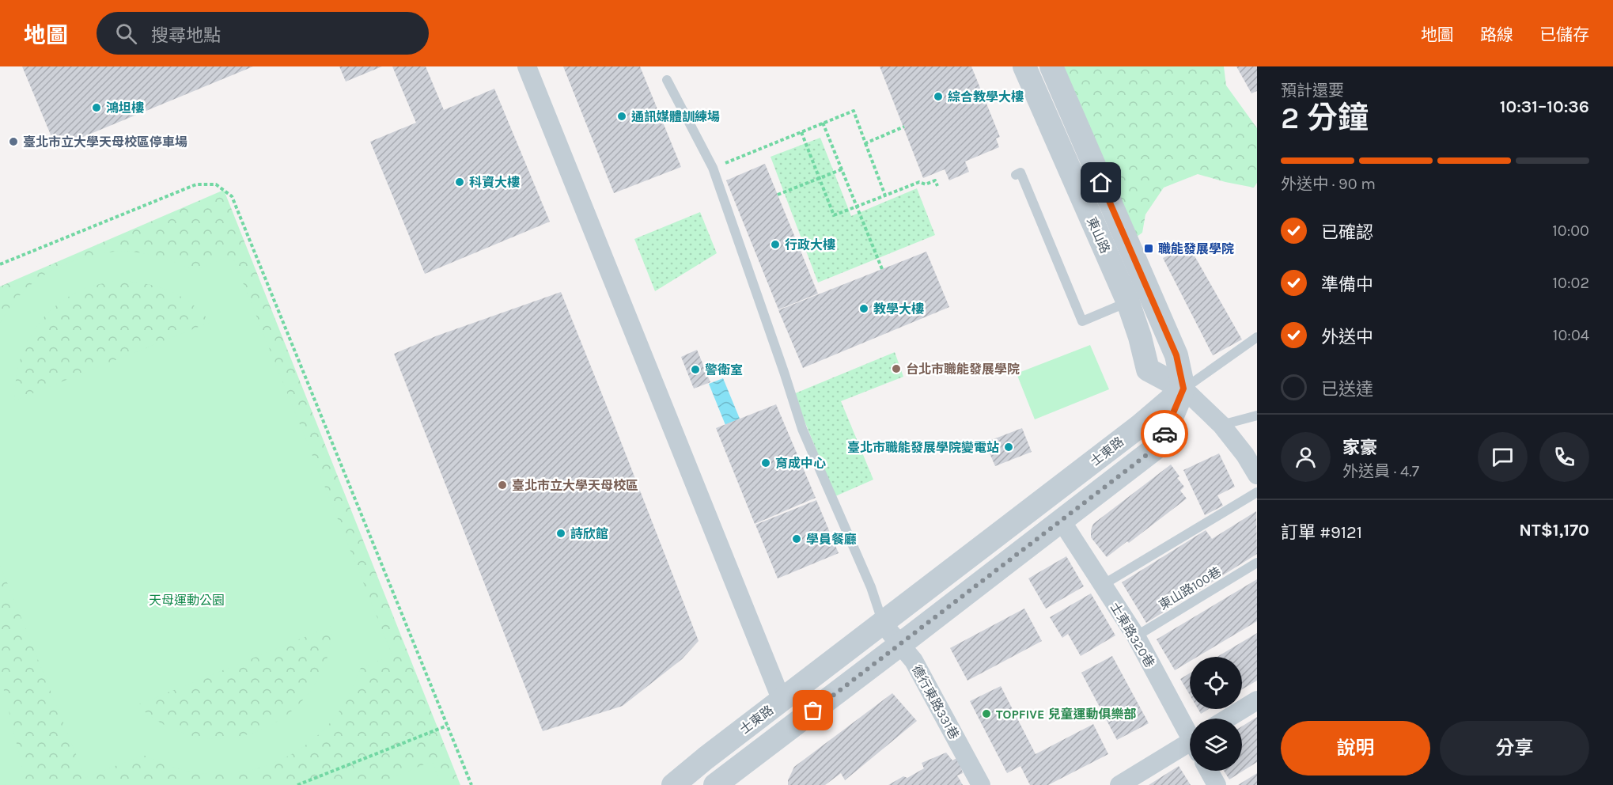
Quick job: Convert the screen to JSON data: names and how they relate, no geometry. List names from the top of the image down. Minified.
{"streets":{"street":["東山路","士東路","士東路320巷","德行東路331巷"],"lane":["東山路100巷"]},"crossings":[["東山路","士東路"],["士東路","士東路320巷"],["士東路","德行東路331巷"],["東山路100巷","士東路320巷"]],"parks":["天母運動公園"],"places":{"other":["綜合教學大樓","鴻坦樓","通訊媒體訓練場","臺北市立大學天母校區停車場","科資大樓","行政大樓","教學大樓","台北市職能發展學院","警衛室","臺北市職能發展學院變電站","育成中心","臺北市立大學天母校區","詩欣館","學員餐廳","TOPFIVE 兒童運動俱樂部"],"transit":["職能發展學院"]},"page":{"header":"地圖","search":"搜尋地點","nav":["地圖","路線","已儲存"],"heading":["2 分鐘","預計還要","10:31–10:36"],"panel":["家豪","外送員 · 4.7","訂單 #9121","NT$1,170"],"bar":"外送中 · 90 m","list":[["已確認","10:00"],["準備中","10:02"],["外送中","10:04"],"已送達"],"buttons":["說明","分享"]}}
